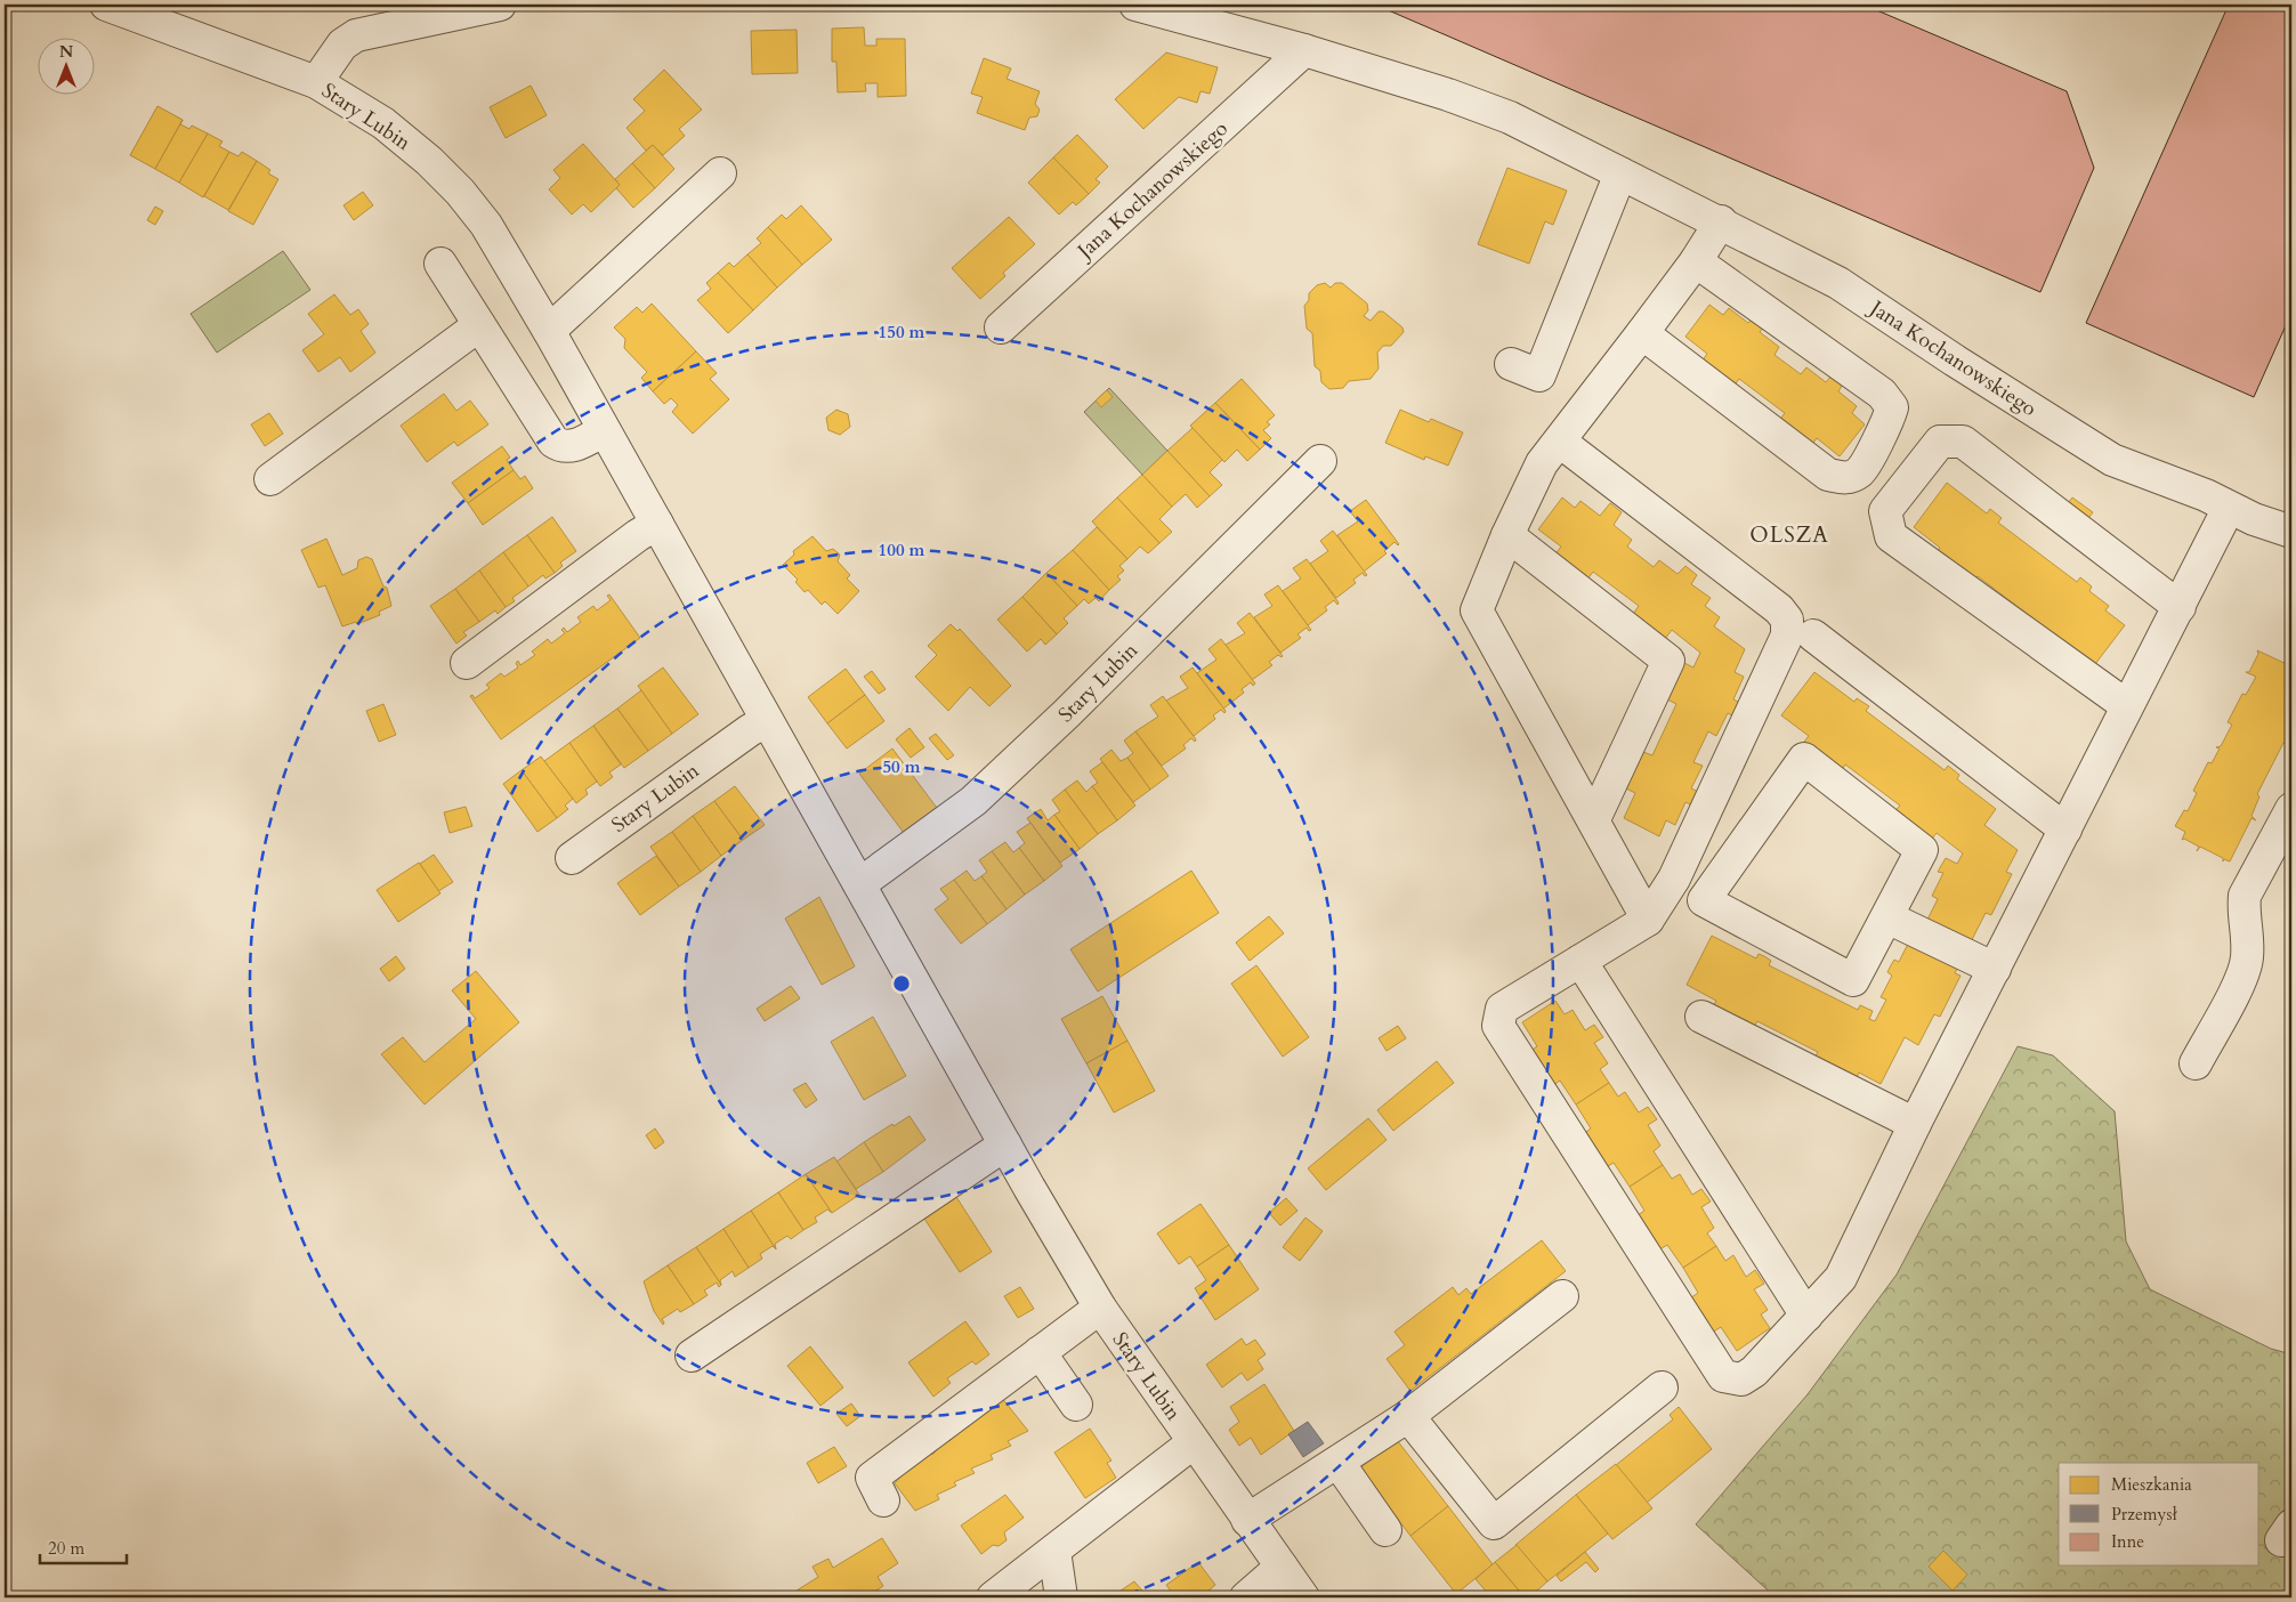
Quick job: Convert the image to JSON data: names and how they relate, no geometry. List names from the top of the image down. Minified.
{"streets":{"street":["Stary Lubin","Jana Kochanowskiego"]},"districts":["OLSZA"],"legend":["Mieszkania","Przemysł","Inne"],"scale_bar":"20 m","north":"top","rings":["150 m","100 m","50 m"]}
